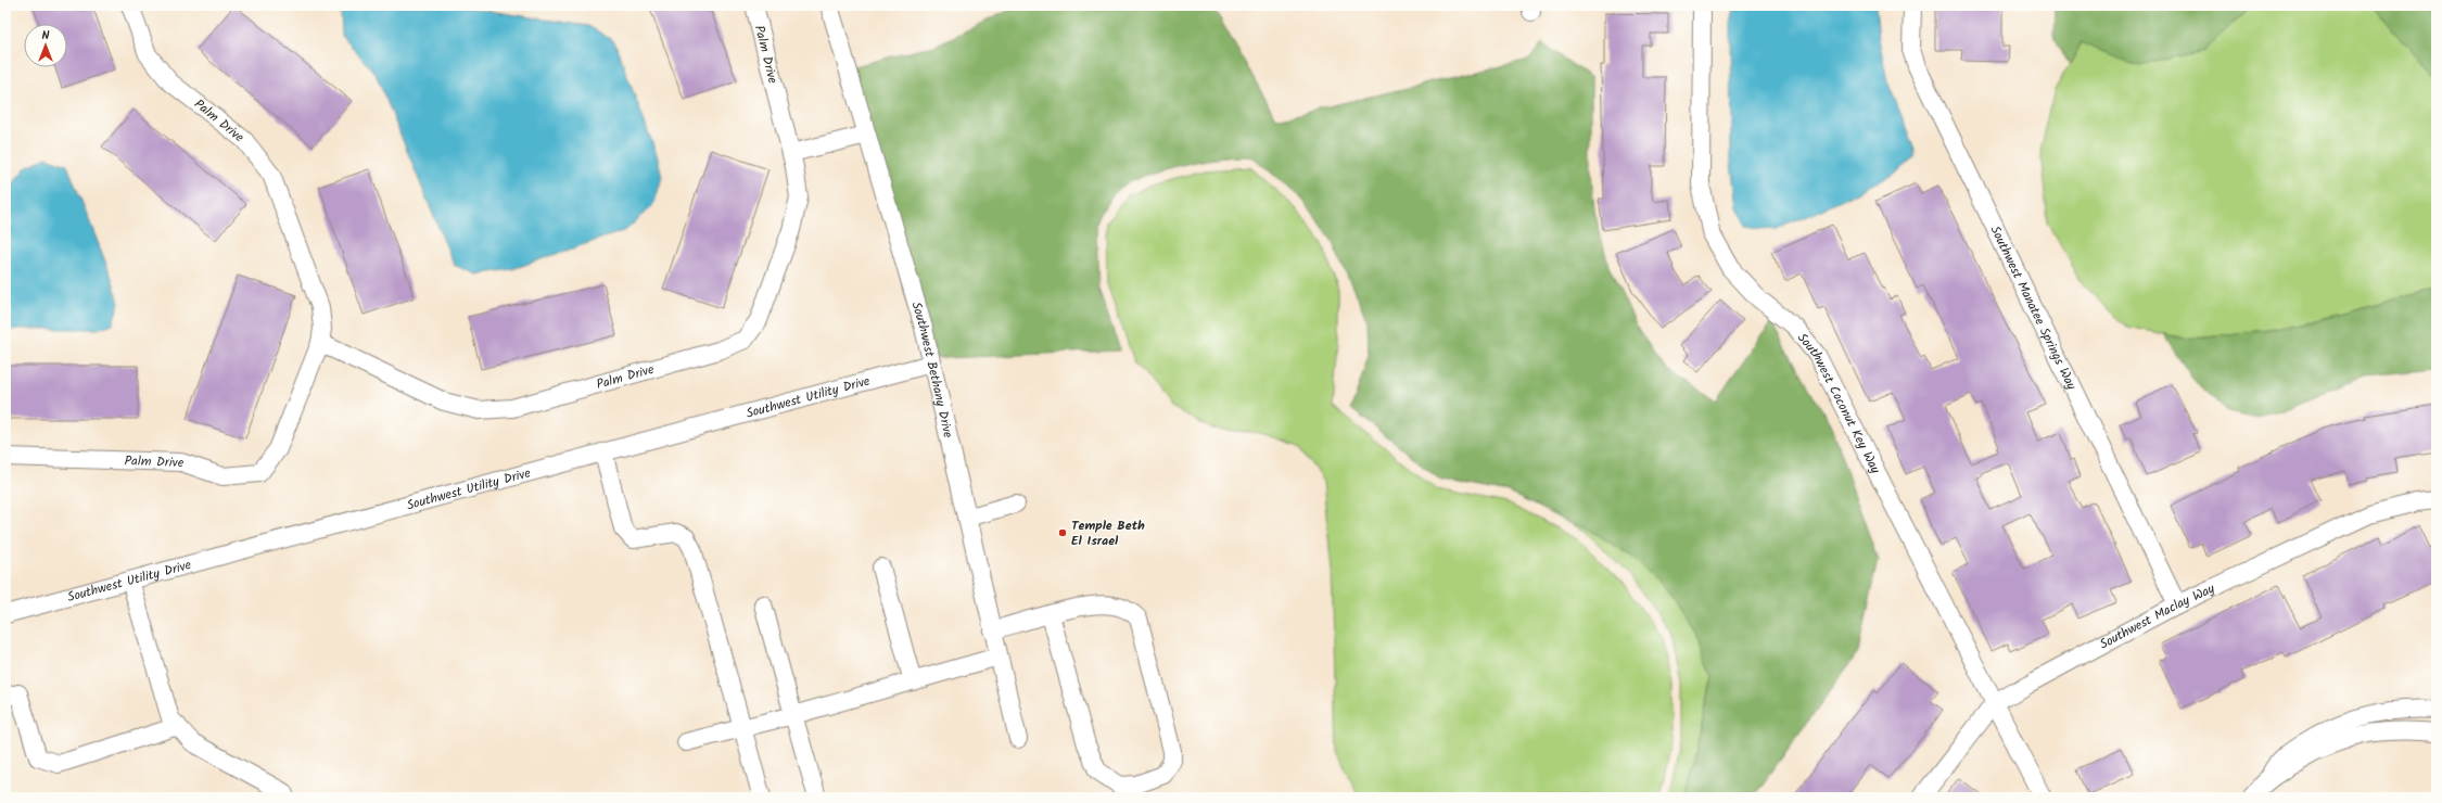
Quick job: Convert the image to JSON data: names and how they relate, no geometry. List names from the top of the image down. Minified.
{"streets":{"street":["Palm Drive","Southwest Manatee Springs Way","Southwest Bethany Drive","Southwest Utility Drive","Southwest Coconut Key Way","Southwest Maclay Way"]},"crossings":[["Southwest Manatee Springs Way","Southwest Maclay Way"],["Southwest Bethany Drive","Southwest Utility Drive"],["Southwest Coconut Key Way","Southwest Maclay Way"]],"places":["Temple Beth El Israel"],"north":"top"}
